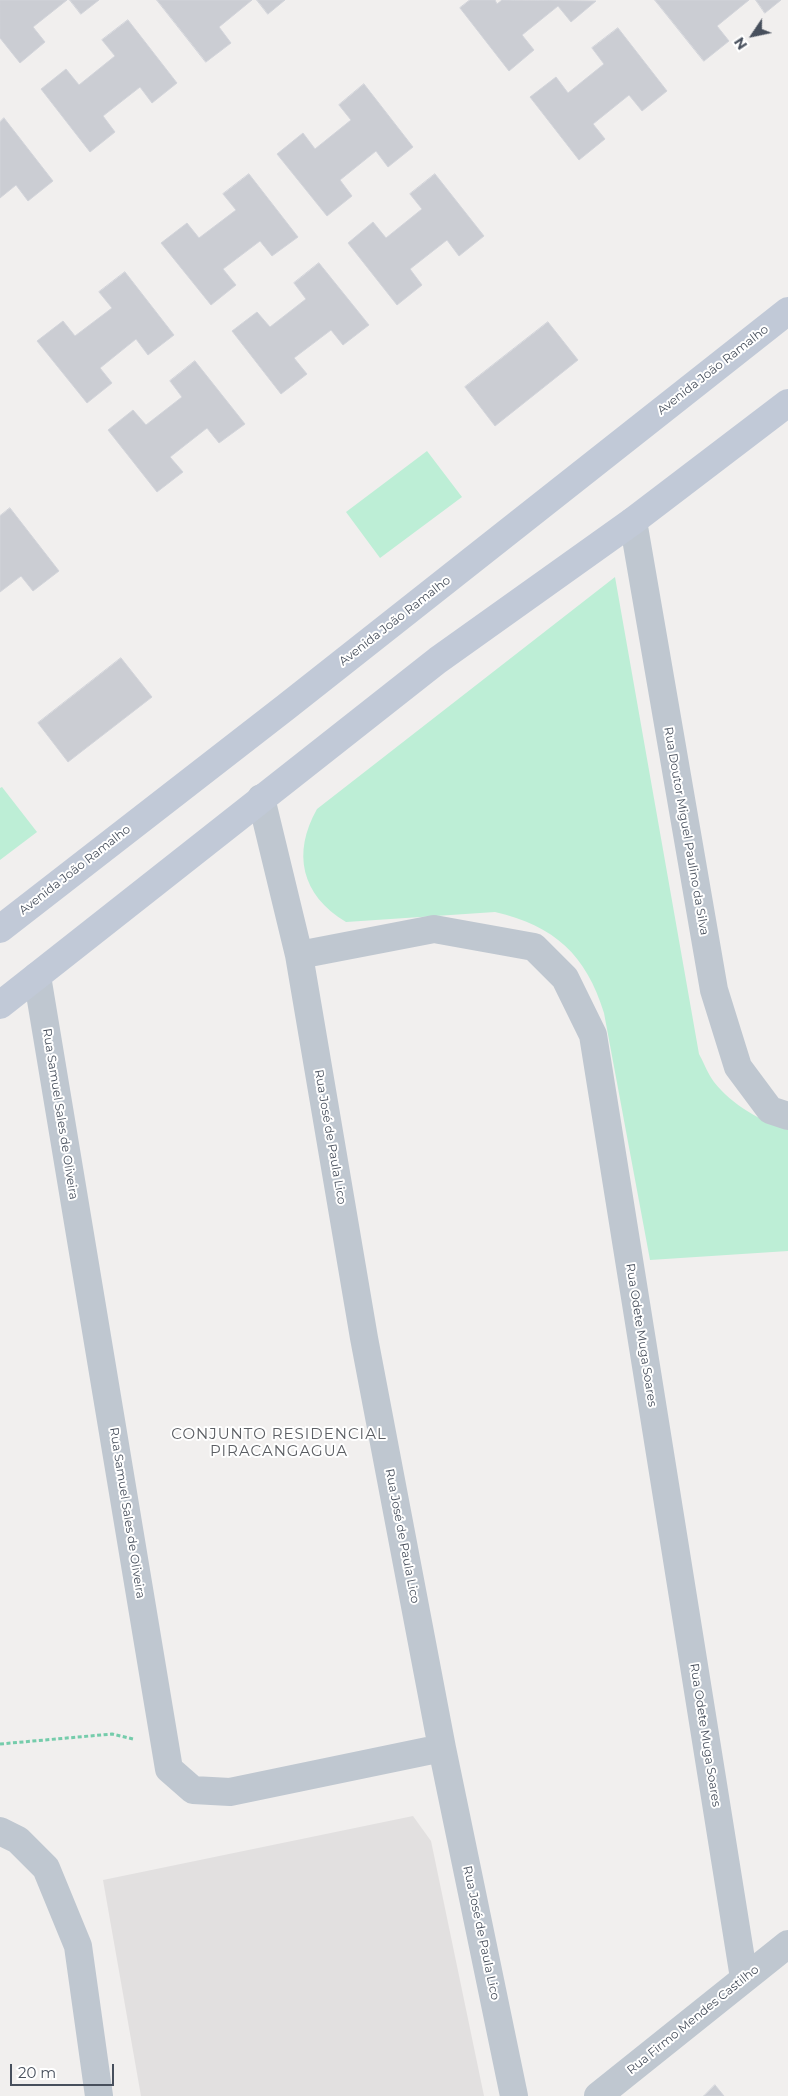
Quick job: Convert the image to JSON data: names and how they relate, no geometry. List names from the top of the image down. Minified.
{"streets":{"street":["Avenida João Ramalho","Rua Doutor Miguel Paulino da Silva","Rua Samuel Sales de Oliveira","Rua José de Paula Lico","Rua Odete Muga Soares","Rua Firmo Mendes Castilho"]},"crossings":[["Rua Samuel Sales de Oliveira","Rua José de Paula Lico"],["Rua José de Paula Lico","Rua Odete Muga Soares"],["Rua Odete Muga Soares","Rua Firmo Mendes Castilho"]],"districts":["CONJUNTO RESIDENCIAL PIRACANGAGUA"],"scale_bar":"20 m","north":"bottom left"}
